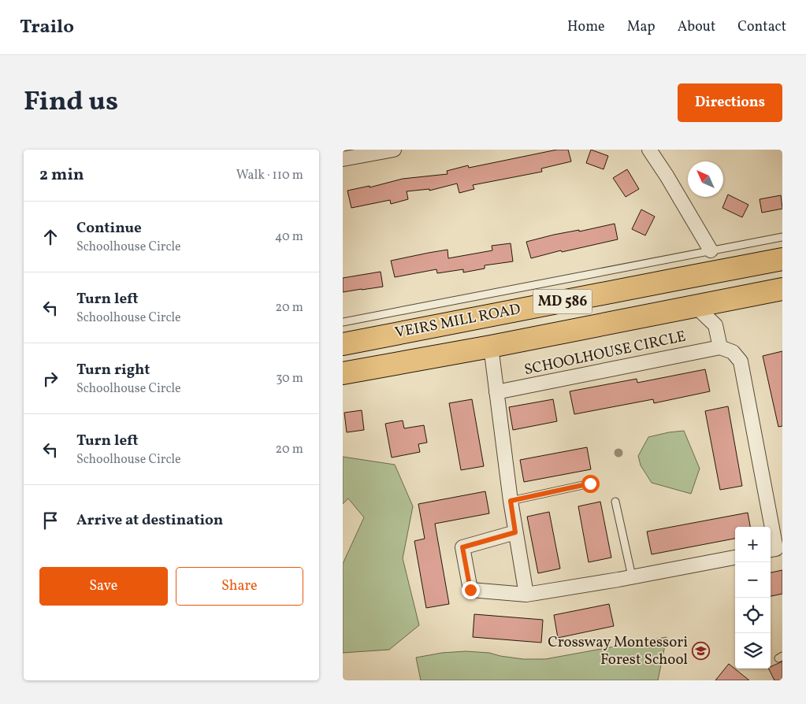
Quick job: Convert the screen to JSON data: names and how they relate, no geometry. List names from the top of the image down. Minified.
{"streets":{"main road":["MD 586","VEIRS MILL ROAD"],"street":["SCHOOLHOUSE CIRCLE"]},"places":{"school or university":["Crossway Montessori Forest School"]},"north":"top left","page":{"header":"Trailo","nav":["Home","Map","About","Contact"],"title":"Find us","buttons":["Directions",["Save","Share"]],"heading":["2 min","Walk · 110 m"],"list":[["Continue","Schoolhouse Circle","40 m"],["Turn left","Schoolhouse Circle","20 m"],["Turn right","Schoolhouse Circle","30 m"],["Turn left","Schoolhouse Circle","20 m"],"Arrive at destination"],"map_buttons":["+","−"]}}
